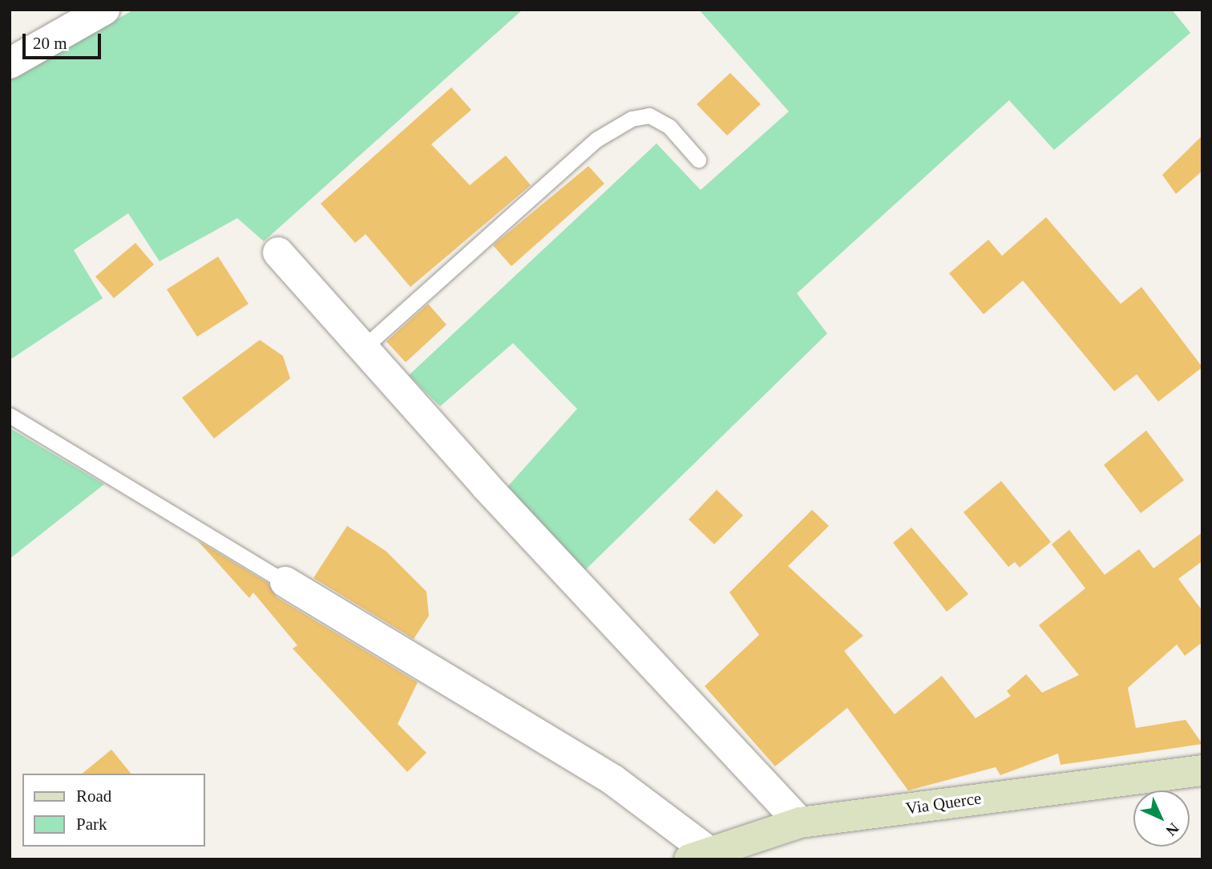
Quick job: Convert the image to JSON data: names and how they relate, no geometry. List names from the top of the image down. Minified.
{"streets":{"street":["Via Querce"]},"legend":["Road","Park"],"scale_bar":"20 m","north":"bottom right"}
